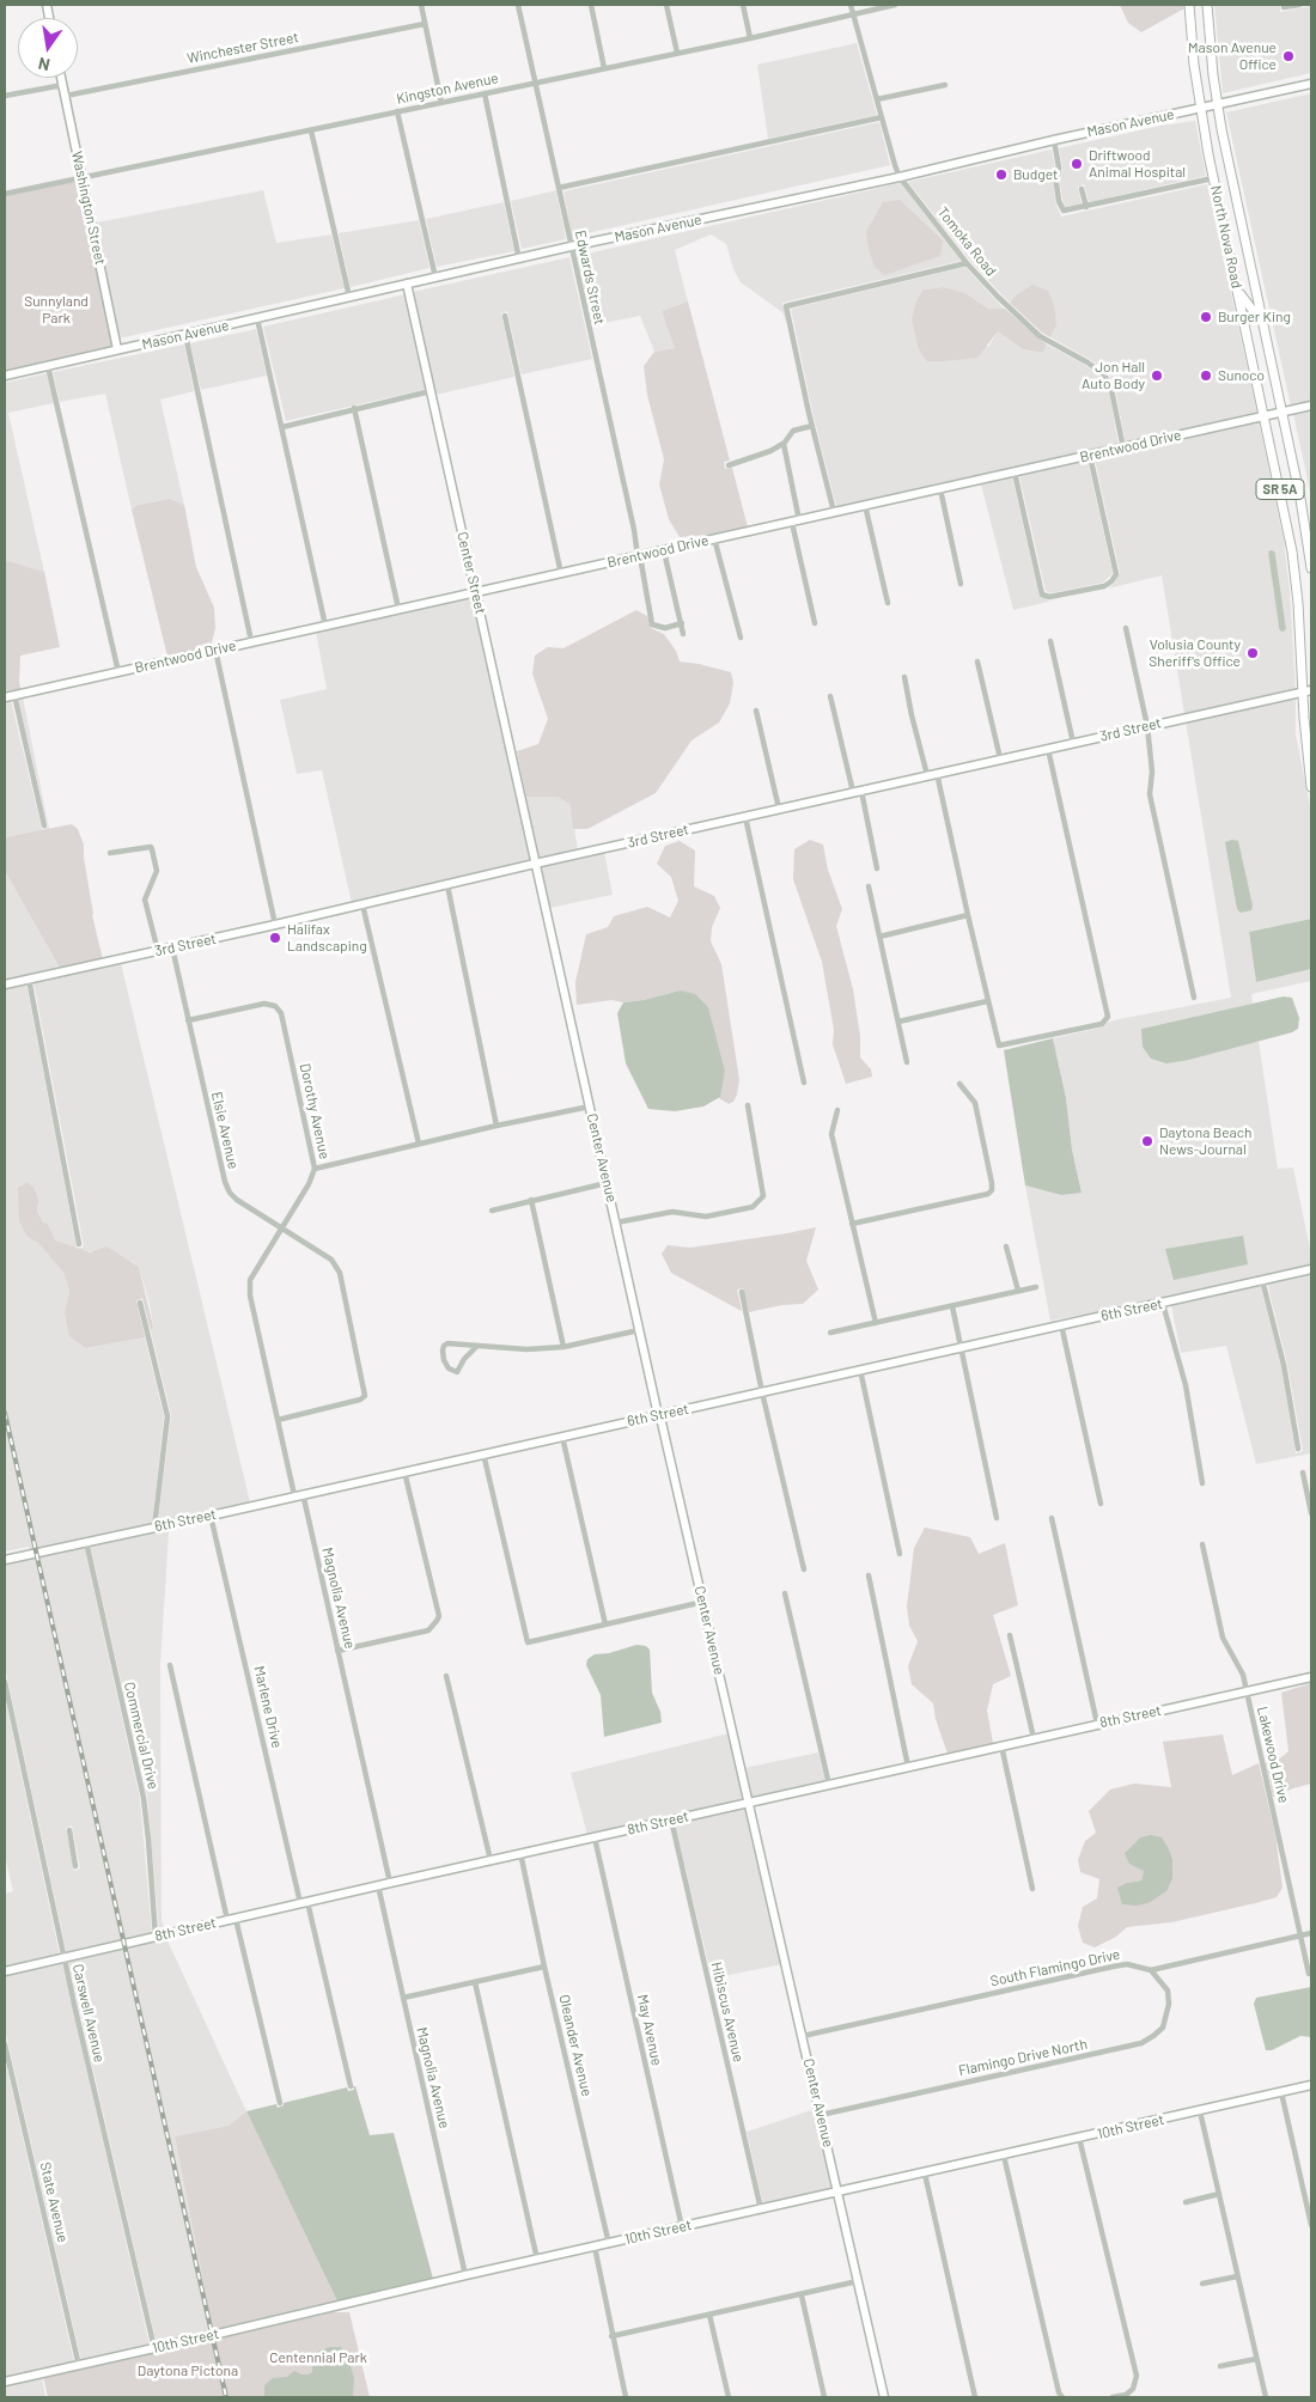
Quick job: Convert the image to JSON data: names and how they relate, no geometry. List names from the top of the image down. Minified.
{"streets":{"main road":["North Nova Road","SR 5A"],"street":["Winchester Street","Kingston Avenue","Mason Avenue","Washington Street","Tomoka Road","Edwards Street","Brentwood Drive","Center Street","3rd Street","Dorothy Avenue","Elsie Avenue","Center Avenue","6th Street","Magnolia Avenue","Marlene Drive","8th Street","Commercial Drive","Lakewood Drive","South Flamingo Drive","Hibiscus Avenue","Carswell Avenue","May Avenue","Oleander Avenue","Flamingo Drive North","10th Street","State Avenue"]},"crossings":[["Winchester Street","Washington Street"],["Kingston Avenue","Washington Street"],["Kingston Avenue","Tomoka Road"],["Kingston Avenue","Edwards Street"],["Mason Avenue","Washington Street"],["Mason Avenue","North Nova Road"],["Mason Avenue","Tomoka Road"],["Mason Avenue","Edwards Street"],["Mason Avenue","Center Street"],["North Nova Road","Brentwood Drive"],["North Nova Road","3rd Street"],["Tomoka Road","Brentwood Drive"],["Edwards Street","Brentwood Drive"],["Brentwood Drive","Center Street"],["Center Street","3rd Street"],["Center Street","Center Avenue"],["3rd Street","Elsie Avenue"],["3rd Street","Center Avenue"],["Dorothy Avenue","Elsie Avenue"],["Center Avenue","6th Street"],["Center Avenue","8th Street"],["Center Avenue","South Flamingo Drive"],["Center Avenue","Flamingo Drive North"],["Center Avenue","10th Street"],["6th Street","Magnolia Avenue"],["6th Street","Marlene Drive"],["6th Street","Commercial Drive"],["Magnolia Avenue","8th Street"],["Magnolia Avenue","10th Street"],["Marlene Drive","8th Street"],["8th Street","Commercial Drive"],["8th Street","Lakewood Drive"],["8th Street","Hibiscus Avenue"],["8th Street","Carswell Avenue"],["8th Street","May Avenue"],["8th Street","Oleander Avenue"],["Lakewood Drive","South Flamingo Drive"],["South Flamingo Drive","Flamingo Drive North"],["Hibiscus Avenue","10th Street"],["Carswell Avenue","10th Street"],["May Avenue","10th Street"],["Oleander Avenue","10th Street"],["10th Street","State Avenue"]],"parks":["Sunnyland Park","Centennial Park","Daytona Pictona"],"places":["Mason Avenue Office","Driftwood Animal Hospital","Budget","Burger King","Jon Hall Auto Body","Sunoco","Volusia County Sheriff's Office","Halifax Landscaping","Daytona Beach News-Journal"],"north":"bottom"}
